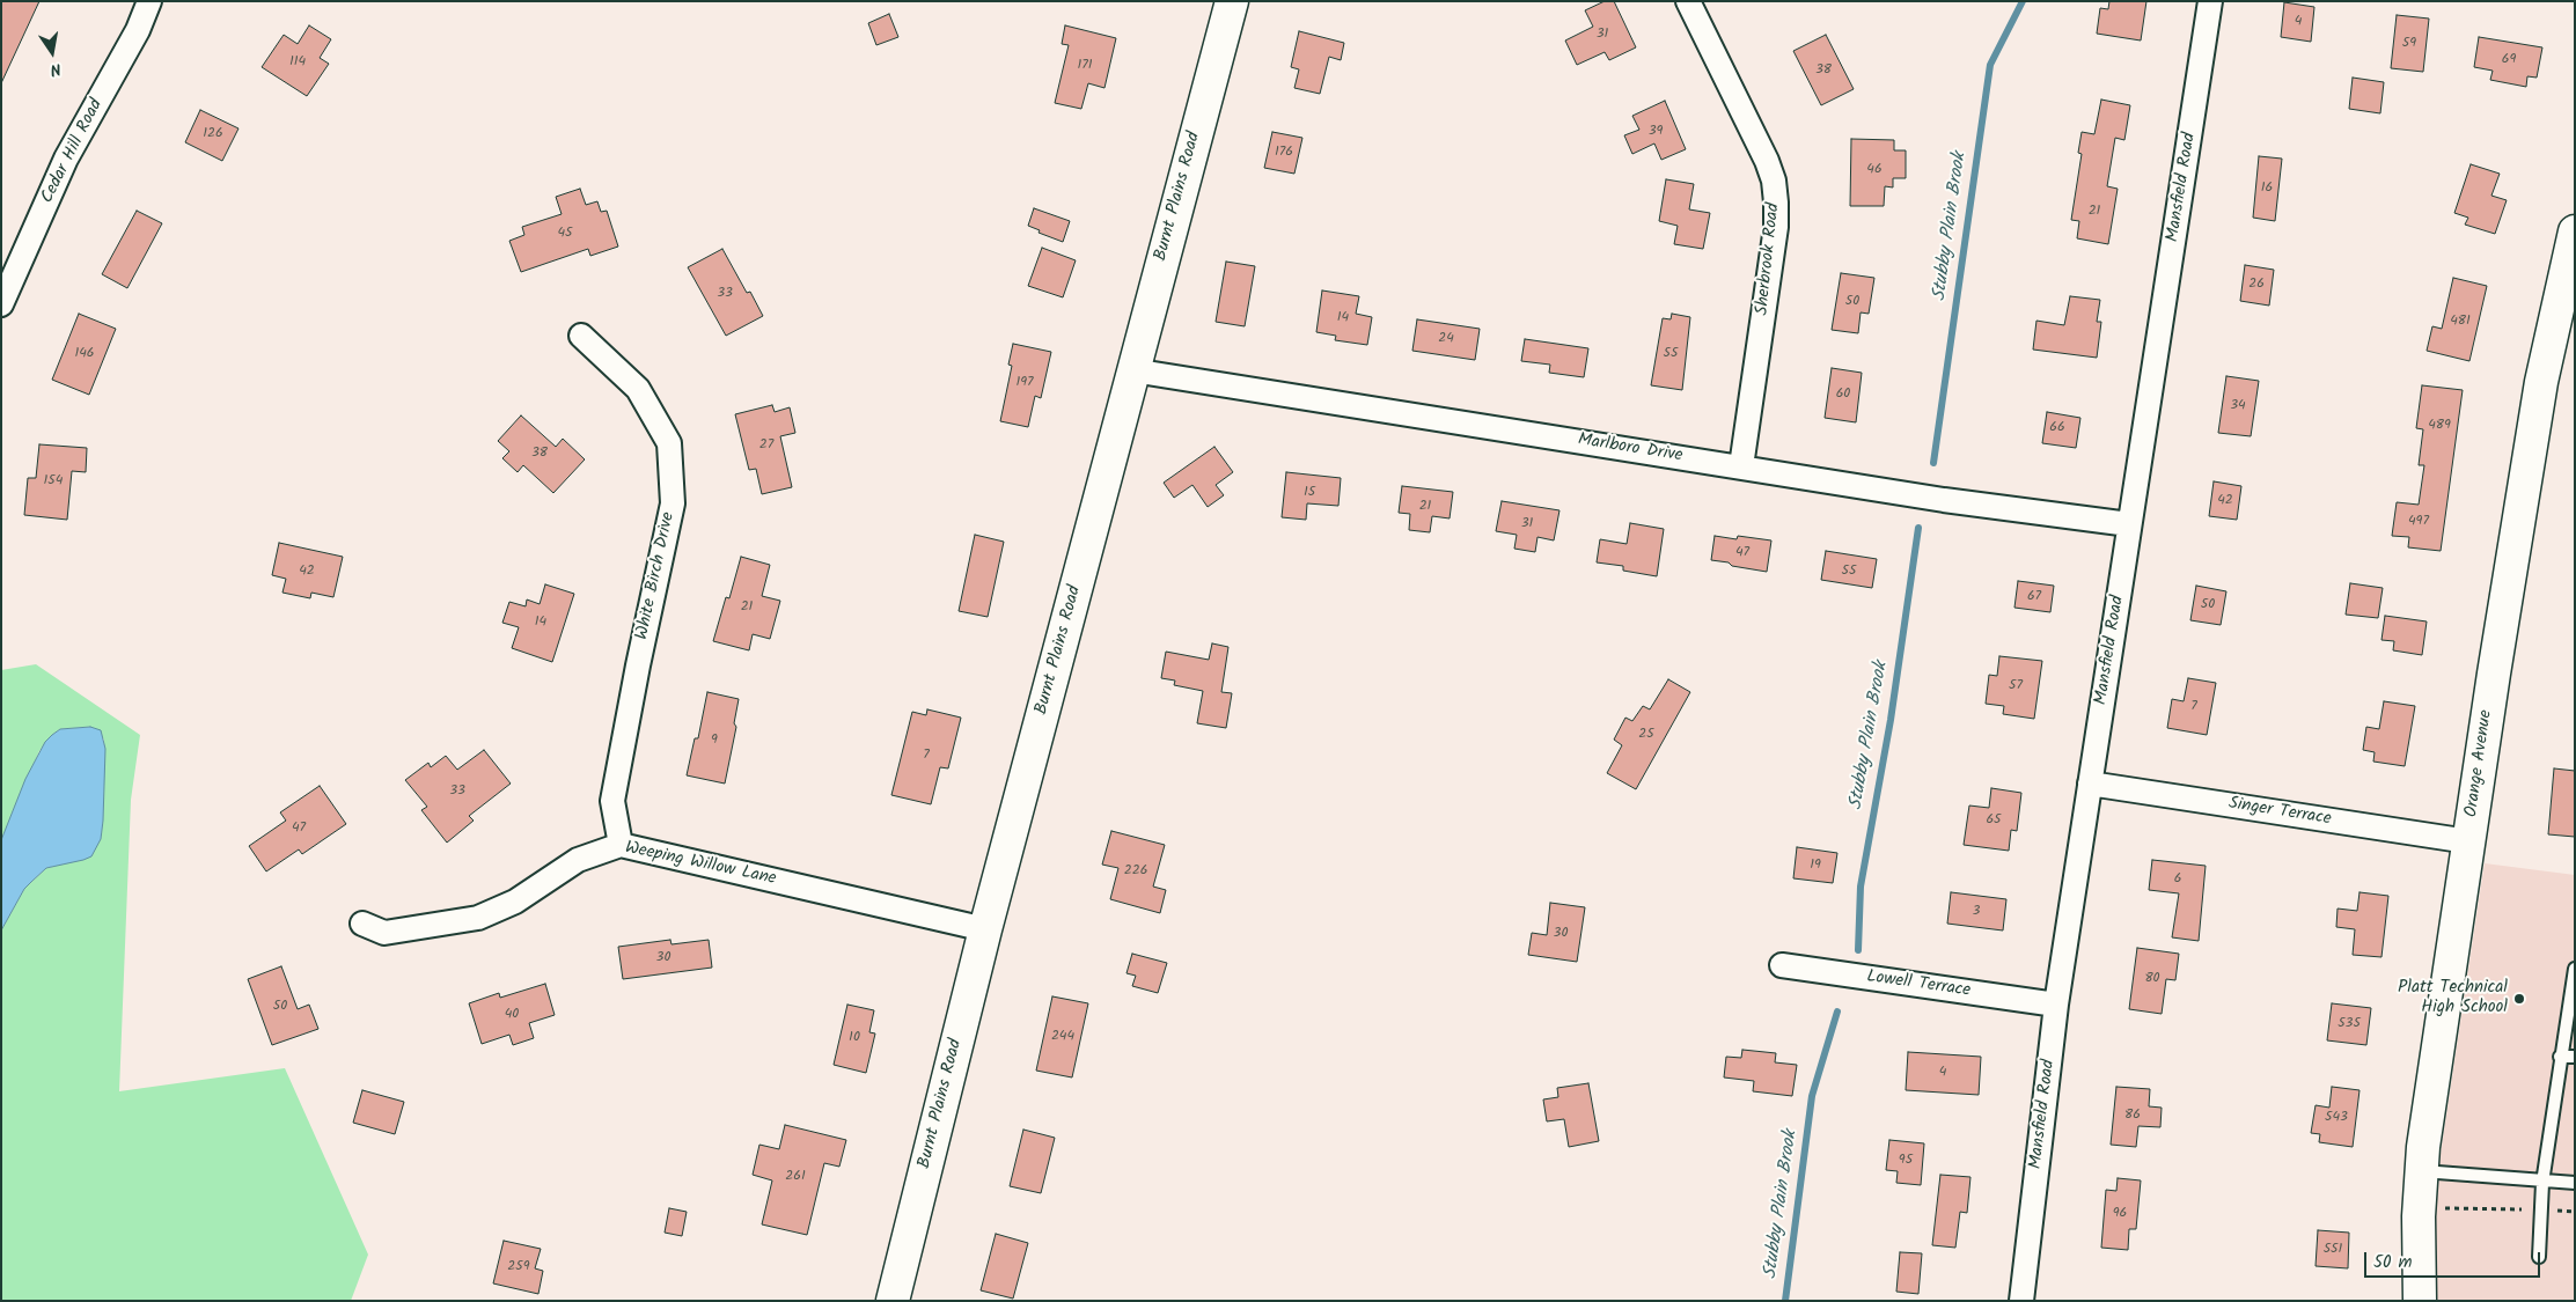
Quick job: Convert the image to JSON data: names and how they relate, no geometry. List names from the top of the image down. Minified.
{"streets":{"main road":["Burnt Plains Road","Orange Avenue"],"street":["Cedar Hill Road","Mansfield Road","Sherbrook Road","Marlboro Drive","White Birch Drive","Singer Terrace","Weeping Willow Lane","Lowell Terrace"]},"crossings":[["Mansfield Road","Marlboro Drive"],["Mansfield Road","Singer Terrace"],["Mansfield Road","Lowell Terrace"],["Burnt Plains Road","Marlboro Drive"],["Burnt Plains Road","Weeping Willow Lane"],["Sherbrook Road","Marlboro Drive"],["White Birch Drive","Weeping Willow Lane"],["Orange Avenue","Singer Terrace"]],"water":["Stubby Plain Brook"],"places":["Platt Technical High School"],"house_numbers":["4","31","59","69","114","171","38","39","126","176","46","16","21","45","26","33","50","14","481","24","146","55","197","60","34","489","66","27","38","154","15","42","21","497","31","47","42","55","67","50","21","14","57","7","25","9","7","33","65","47","19","226","6","3","30","30","80","50","40","535","244","10","4","86","543","95","261","96","551","259"],"scale_bar":"50 m","north":"bottom"}
